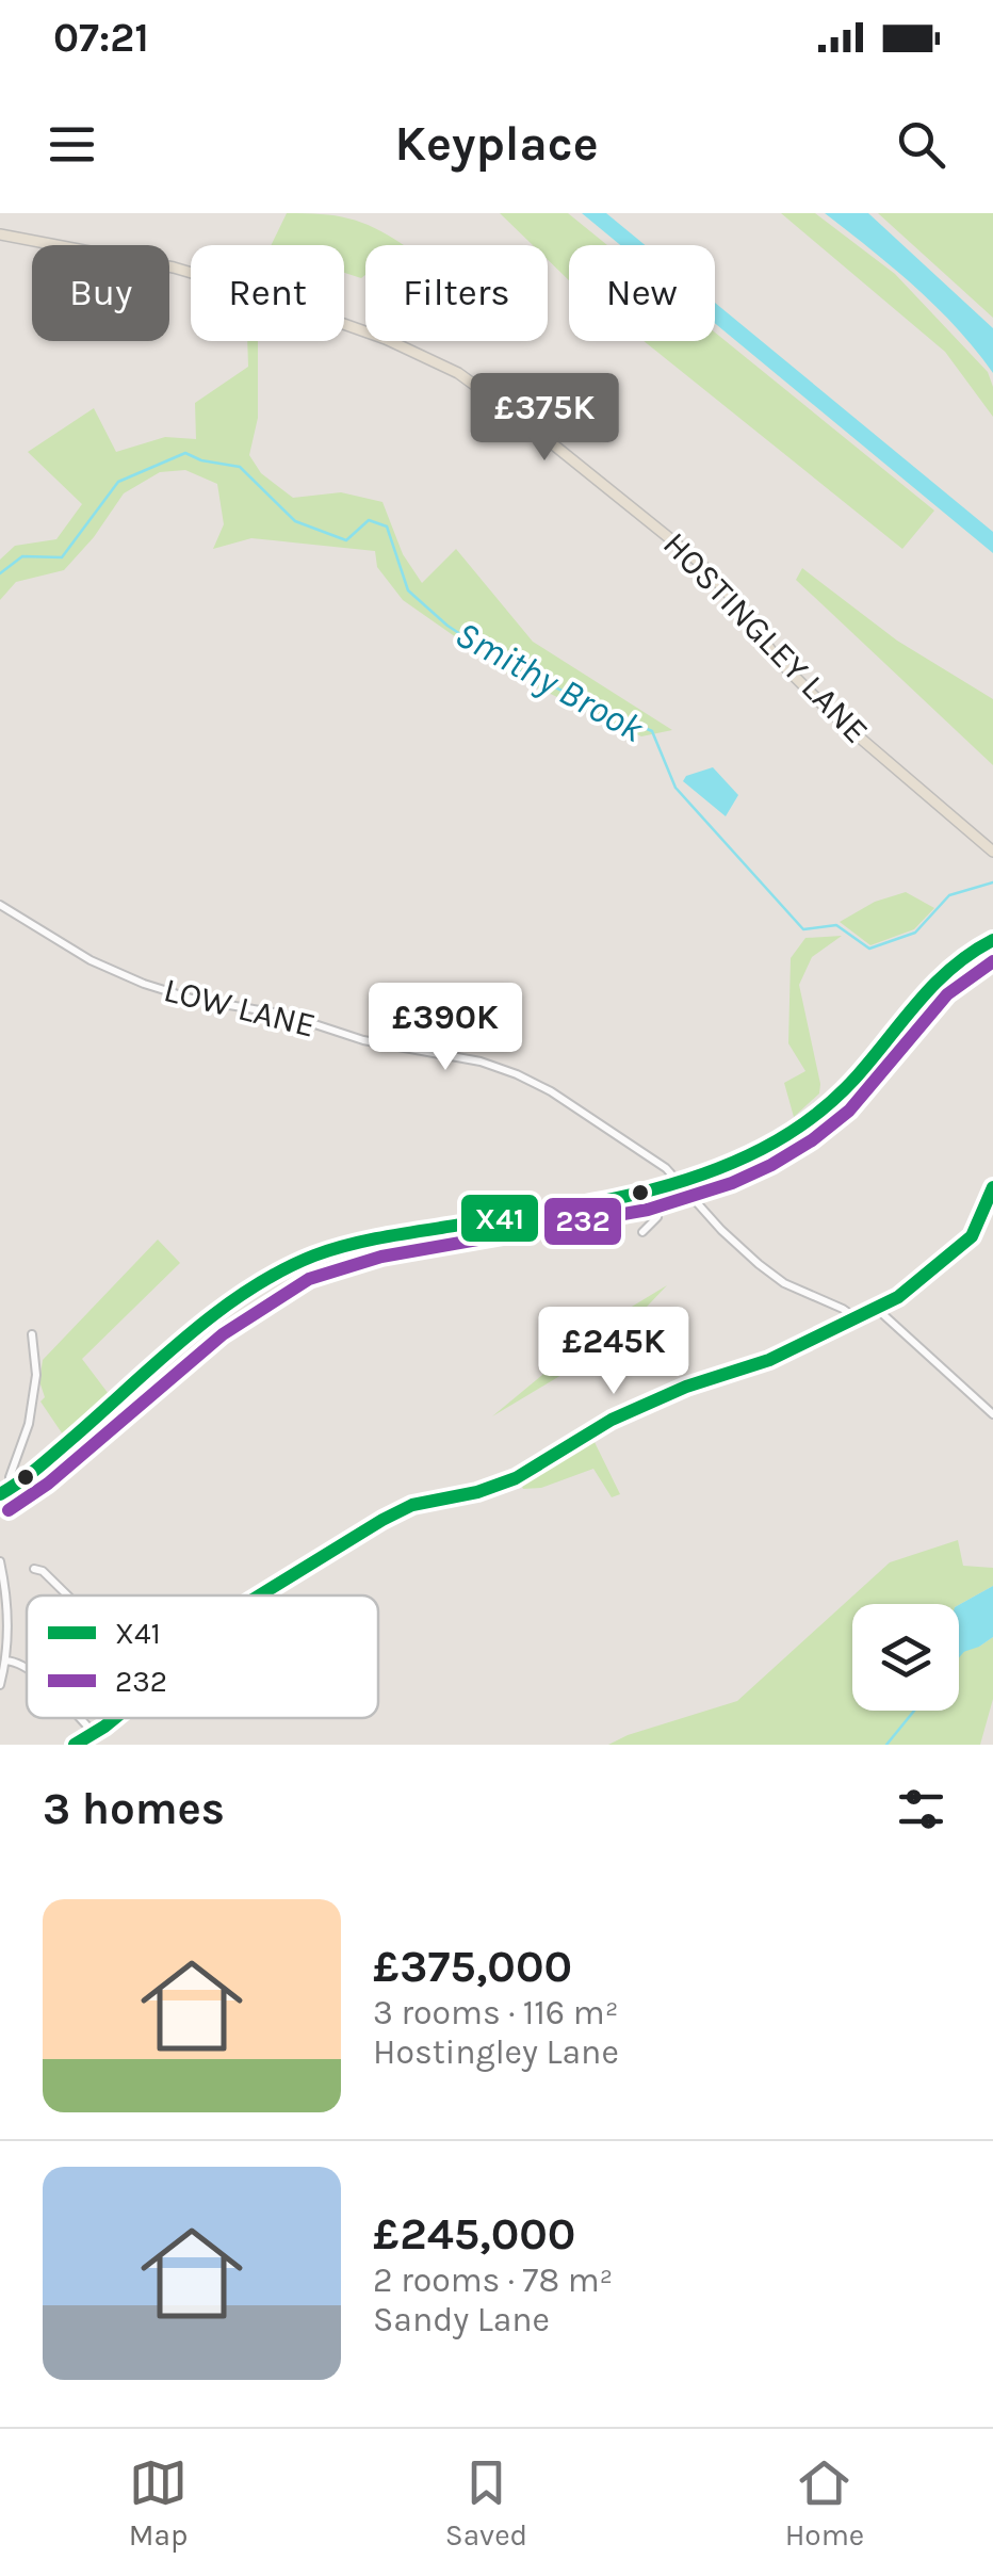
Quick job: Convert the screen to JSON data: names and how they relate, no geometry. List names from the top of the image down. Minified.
{"streets":{"main road":["HOSTINGLEY LANE"],"street":["LOW LANE"]},"water":["Smithy Brook"],"lines":["transit line X41","transit line 232"],"legend":["X41","232"],"page":{"status":"07:21","header":"Keyplace","chip":["Buy","Rent","Filters","New"],"price":["£375K","£390K","£245K"],"heading":"3 homes","list":[{"name":"£375,000","note":"3 rooms · 116 m² · Hostingley Lane"},{"name":"£245,000","note":"2 rooms · 78 m² · Sandy Lane"}],"tabs":["Map","Saved","Home"]}}
